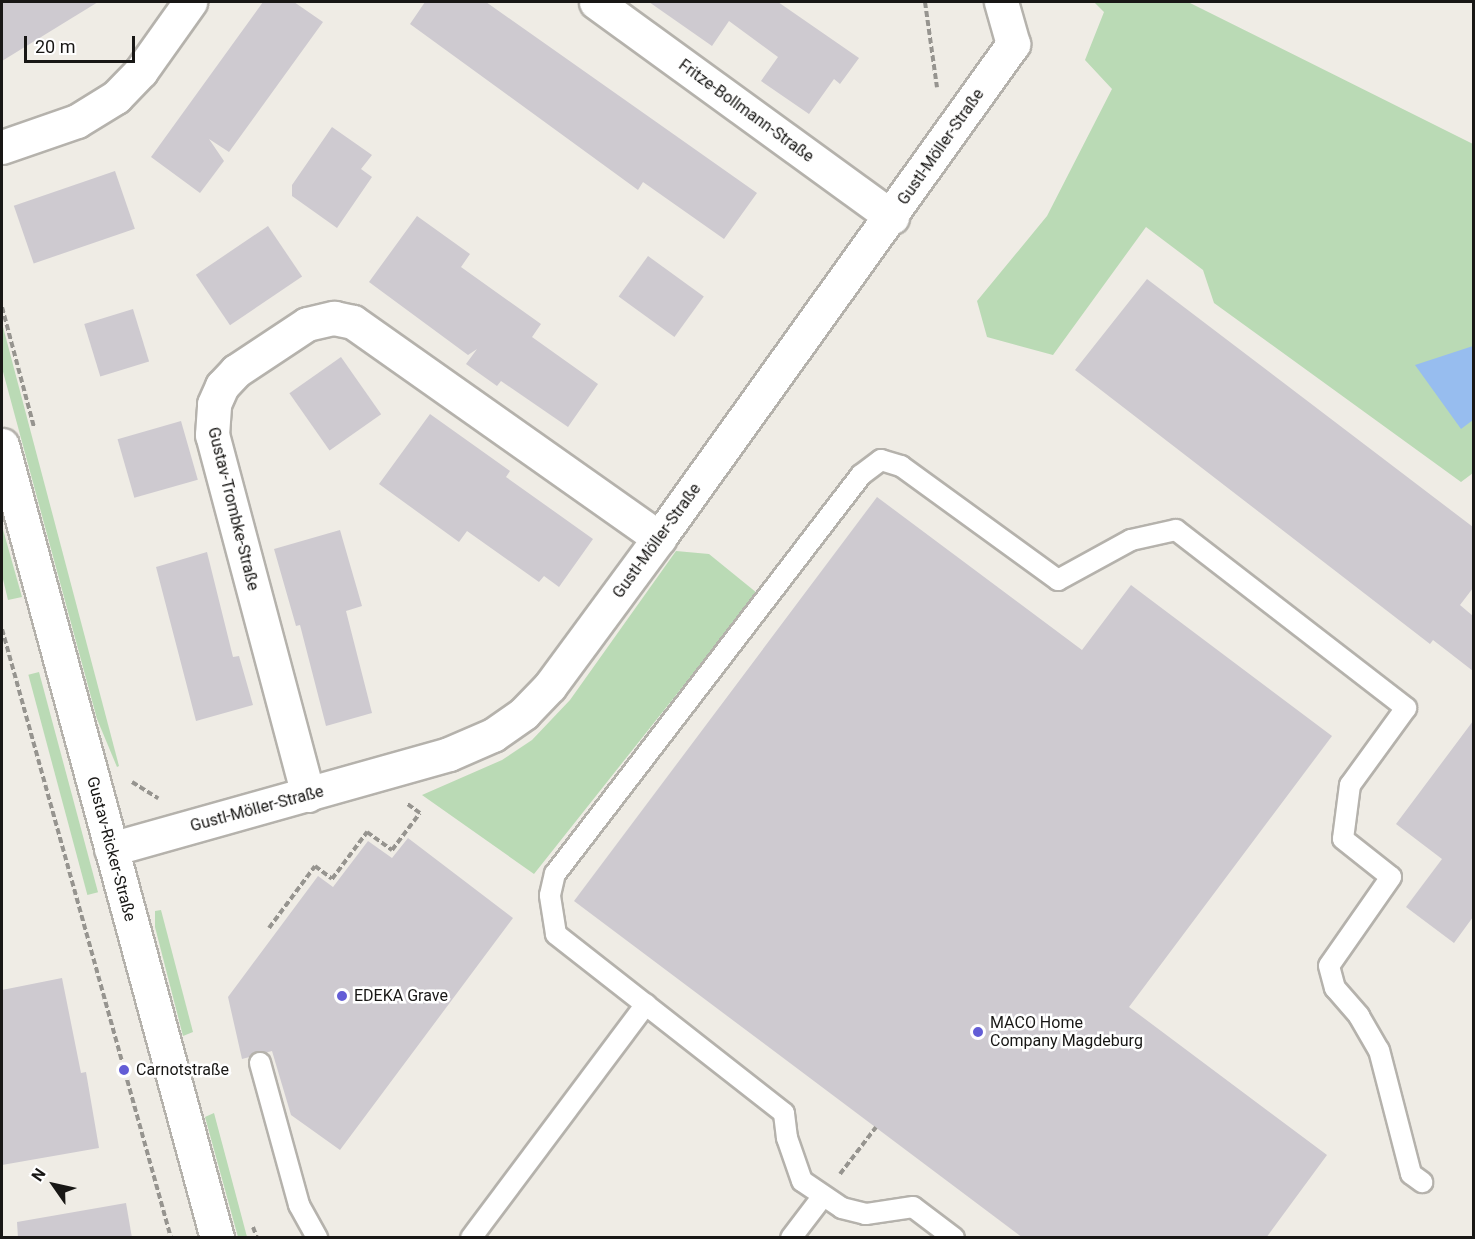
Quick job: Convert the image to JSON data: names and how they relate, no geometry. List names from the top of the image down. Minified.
{"streets":{"street":["Fritze-Bollmann-Straße","Gustl-Möller-Straße","Gustav-Trombke-Straße","Gustav-Ricker-Straße"]},"crossings":[["Fritze-Bollmann-Straße","Gustl-Möller-Straße"],["Gustl-Möller-Straße","Gustav-Trombke-Straße"],["Gustl-Möller-Straße","Gustav-Ricker-Straße"]],"places":["EDEKA Grave","MACO Home Company Magdeburg","Carnotstraße"],"scale_bar":"20 m","north":"top left"}
